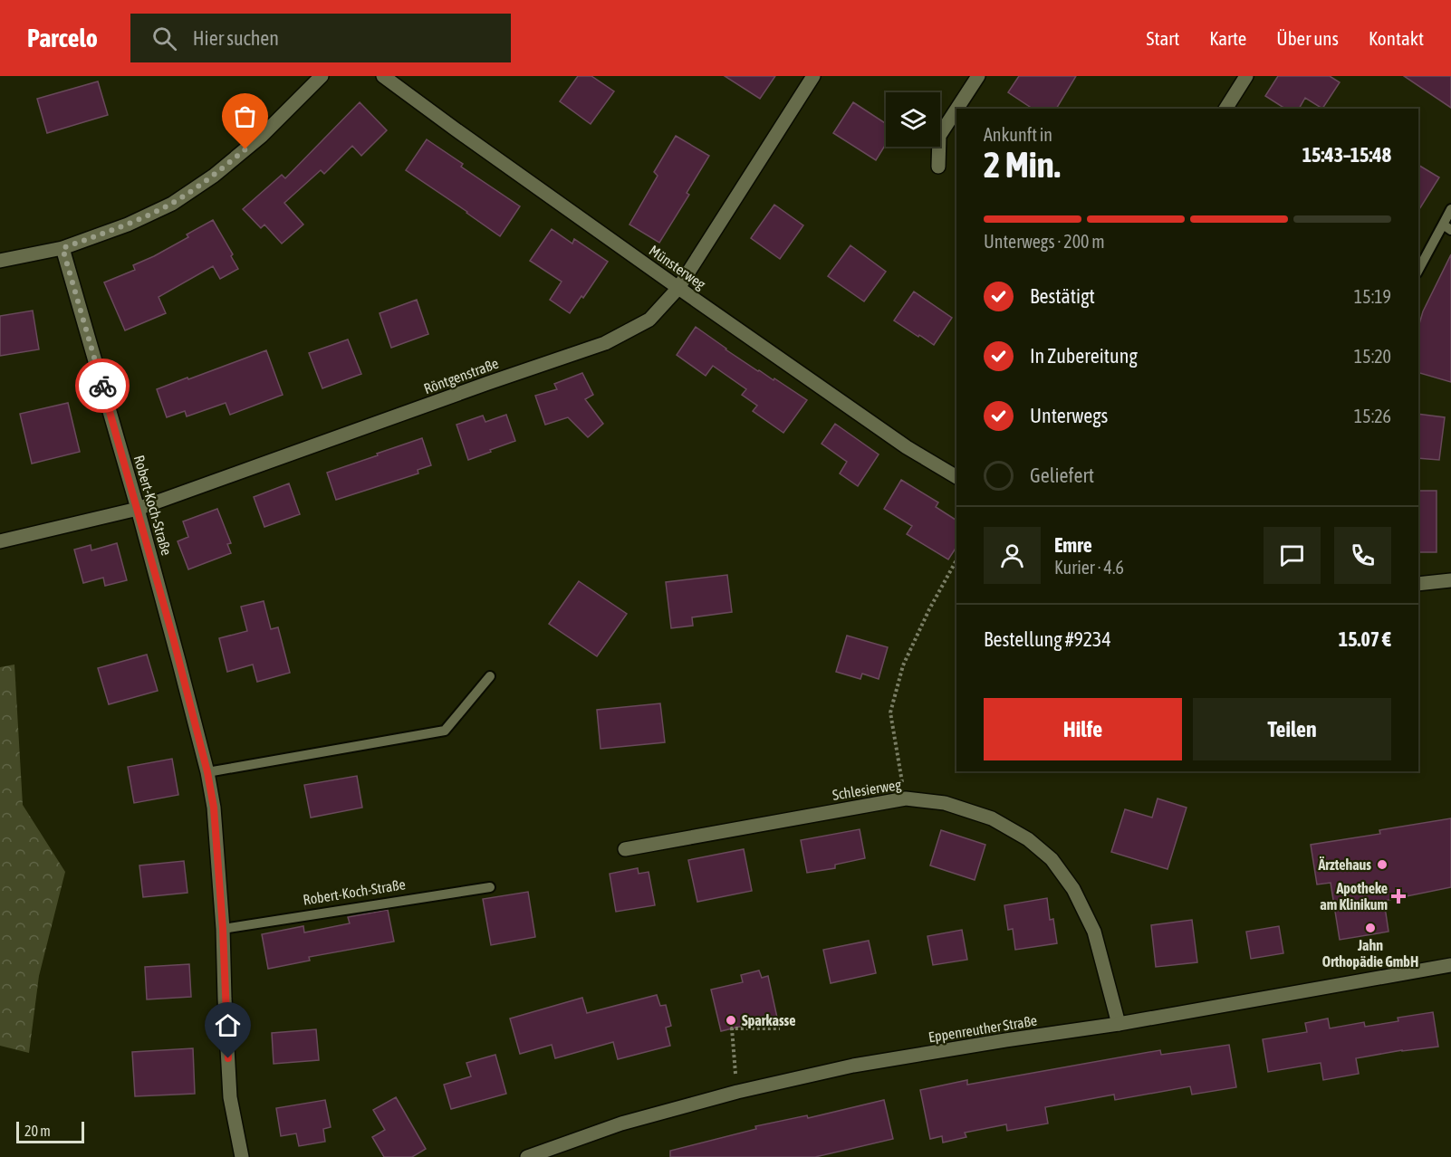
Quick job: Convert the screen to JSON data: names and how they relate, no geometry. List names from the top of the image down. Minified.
{"streets":{"street":["Münsterweg","Röntgenstraße","Robert-Koch-Straße","Schlesierweg","Eppenreuther Straße"]},"crossings":[["Münsterweg","Röntgenstraße"],["Röntgenstraße","Robert-Koch-Straße"],["Schlesierweg","Eppenreuther Straße"]],"places":{"other":["Ärztehaus","Jahn Orthopädie GmbH","Sparkasse"],"health":["Apotheke am Klinikum"]},"scale_bar":"20 m","page":{"header":"Parcelo","search":"Hier suchen","nav":["Start","Karte","Über uns","Kontakt"],"heading":["2 Min.","Ankunft in","15:43–15:48"],"panel":["Emre","Kurier · 4.6","Bestellung #9234","15.07 €"],"bar":"Unterwegs · 200 m","list":[["Bestätigt","15:19"],["In Zubereitung","15:20"],["Unterwegs","15:26"],"Geliefert"],"buttons":["Hilfe","Teilen"],"scale":"20 m"}}
